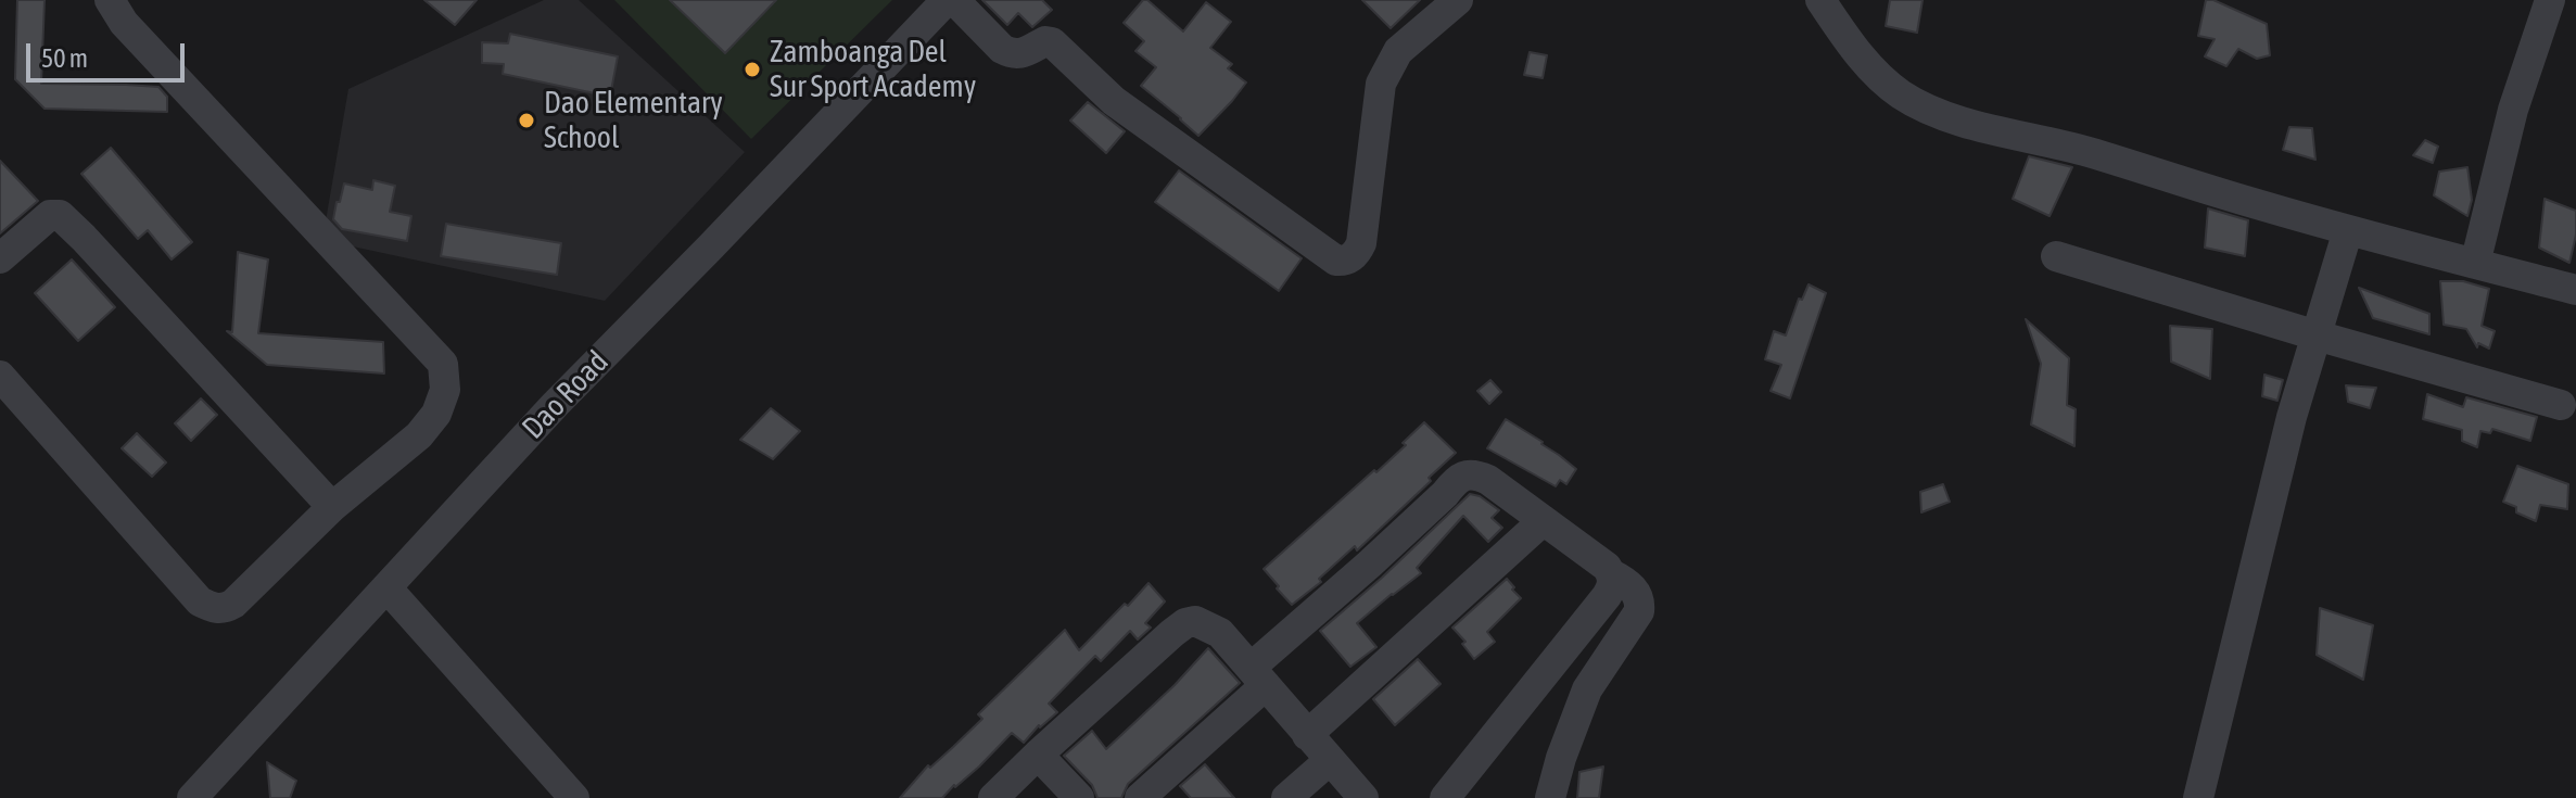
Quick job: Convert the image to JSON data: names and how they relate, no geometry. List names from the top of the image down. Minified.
{"streets":{"street":["Dao Road"]},"places":["Zamboanga Del Sur Sport Academy","Dao Elementary School"],"scale_bar":"50 m"}
